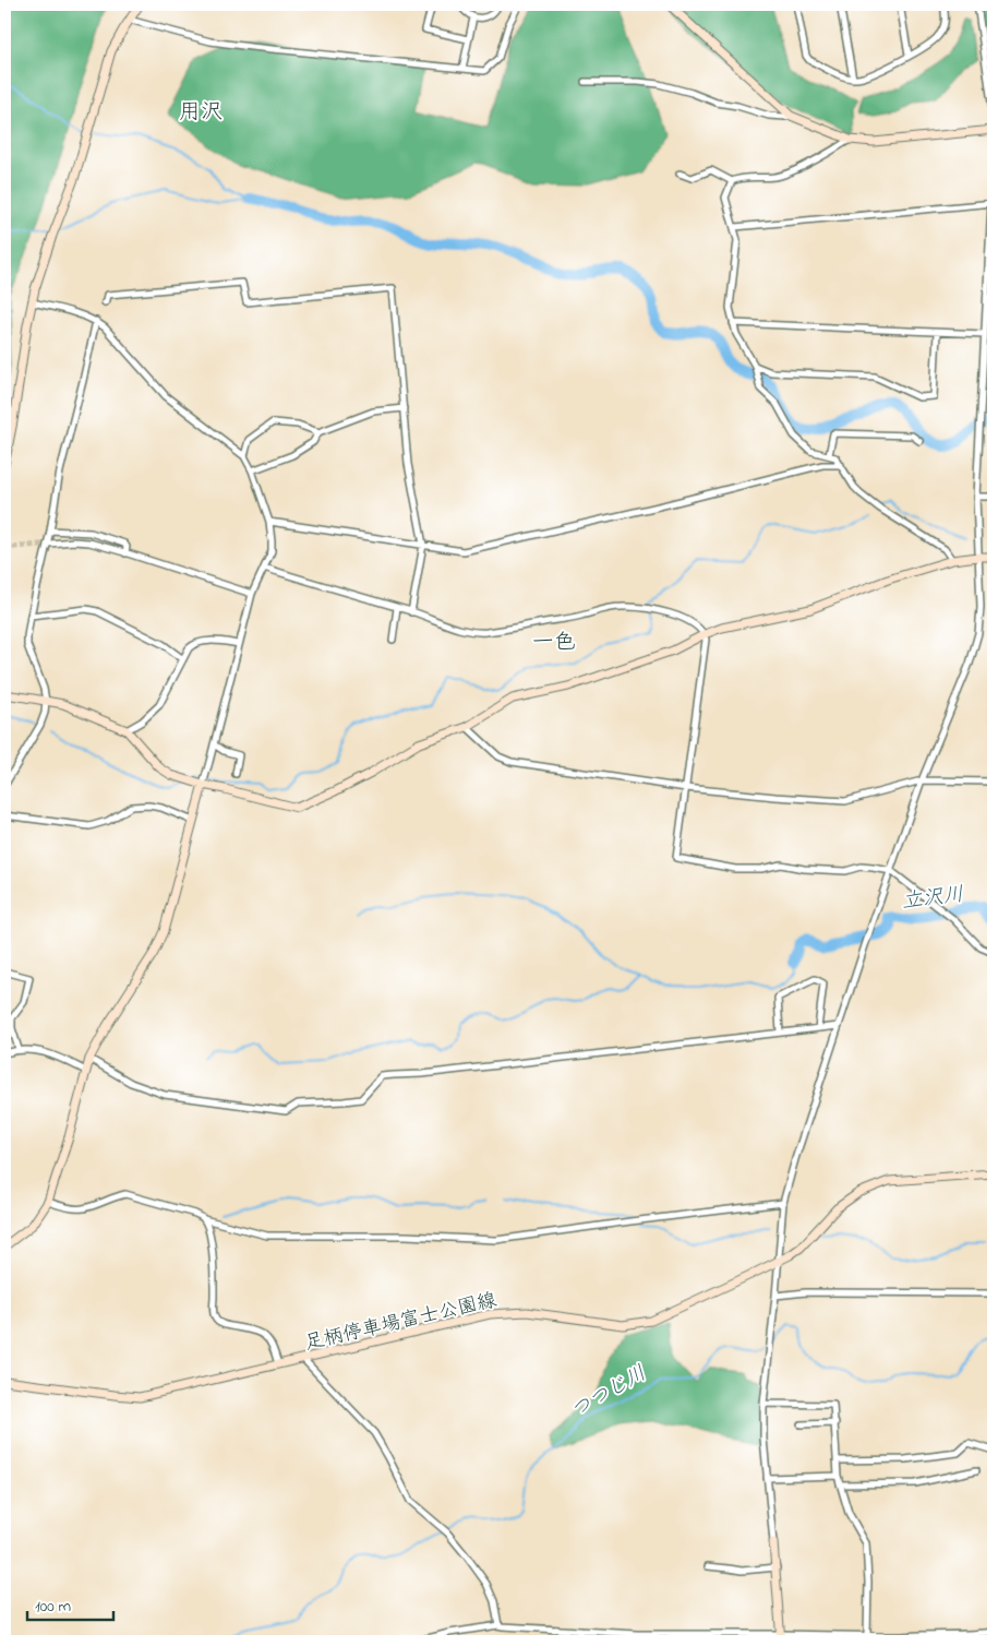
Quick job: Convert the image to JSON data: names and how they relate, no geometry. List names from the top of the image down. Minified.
{"streets":{"street":["足柄停車場富士公園線"]},"districts":["用沢","一色"],"water":["立沢川","つつじ川"],"scale_bar":"100 m"}
